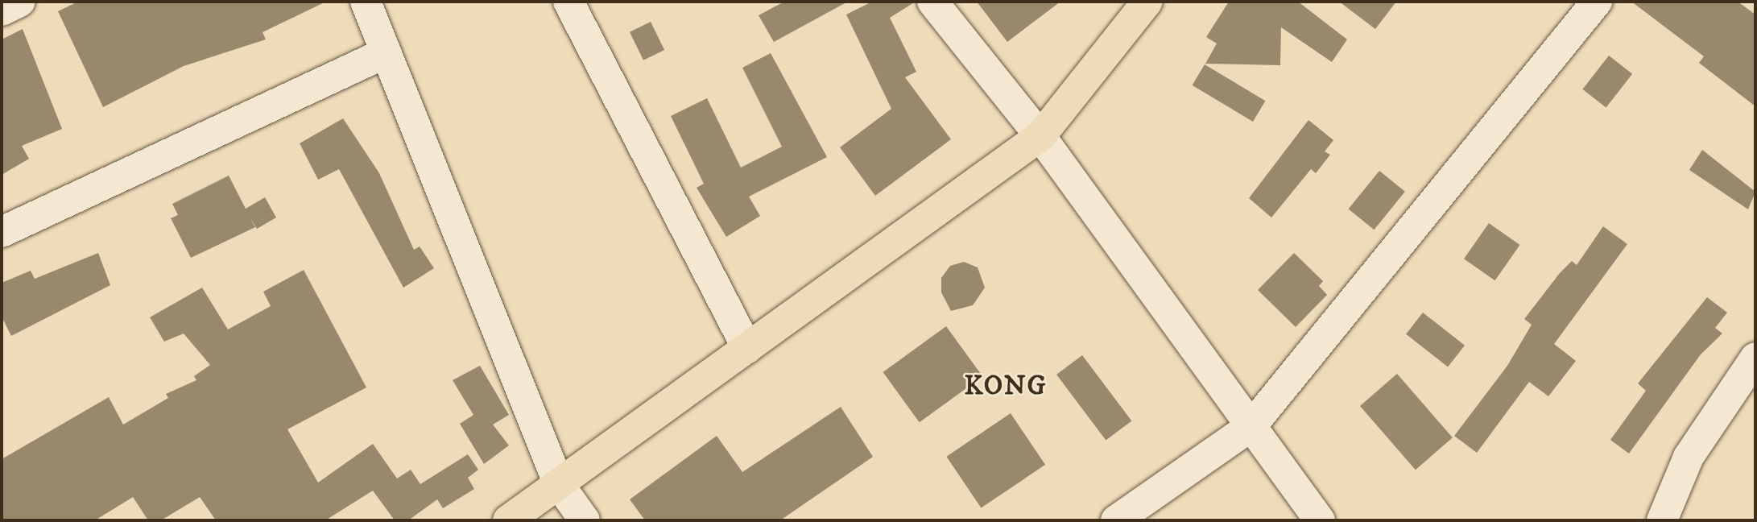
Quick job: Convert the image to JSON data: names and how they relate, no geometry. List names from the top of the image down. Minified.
{"districts":["KONG"]}
